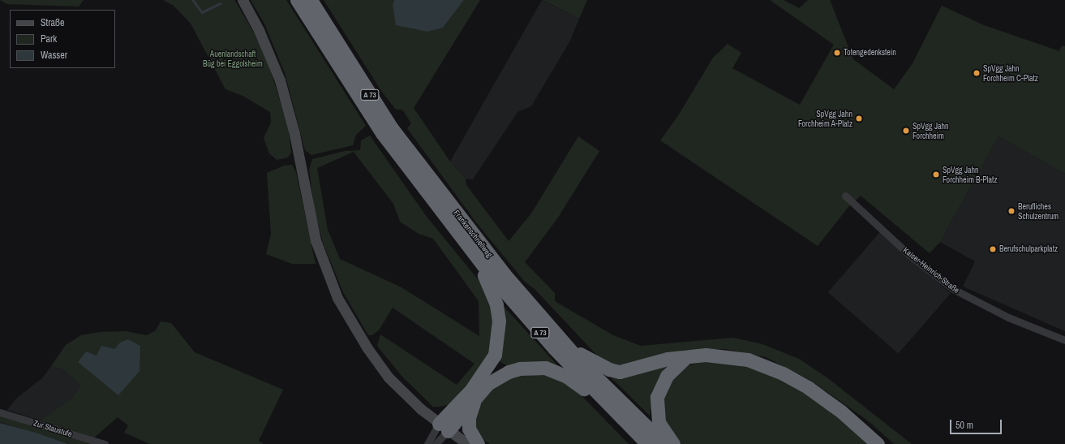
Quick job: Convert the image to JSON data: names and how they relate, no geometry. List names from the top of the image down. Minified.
{"streets":{"highway":["A 73","Frankenschnellweg"],"street":["Kaiser-Heinrich-Straße","Zur Staustufe"]},"parks":["Auenlandschaft Büg bei Eggolsheim"],"places":["Totengedenkstein","SpVgg Jahn Forchheim C-Platz","SpVgg Jahn Forchheim A-Platz","SpVgg Jahn Forchheim","SpVgg Jahn Forchheim B-Platz","Berufliches Schulzentrum","Berufschulparkplatz"],"legend":["Straße","Park","Wasser"],"scale_bar":"50 m"}
